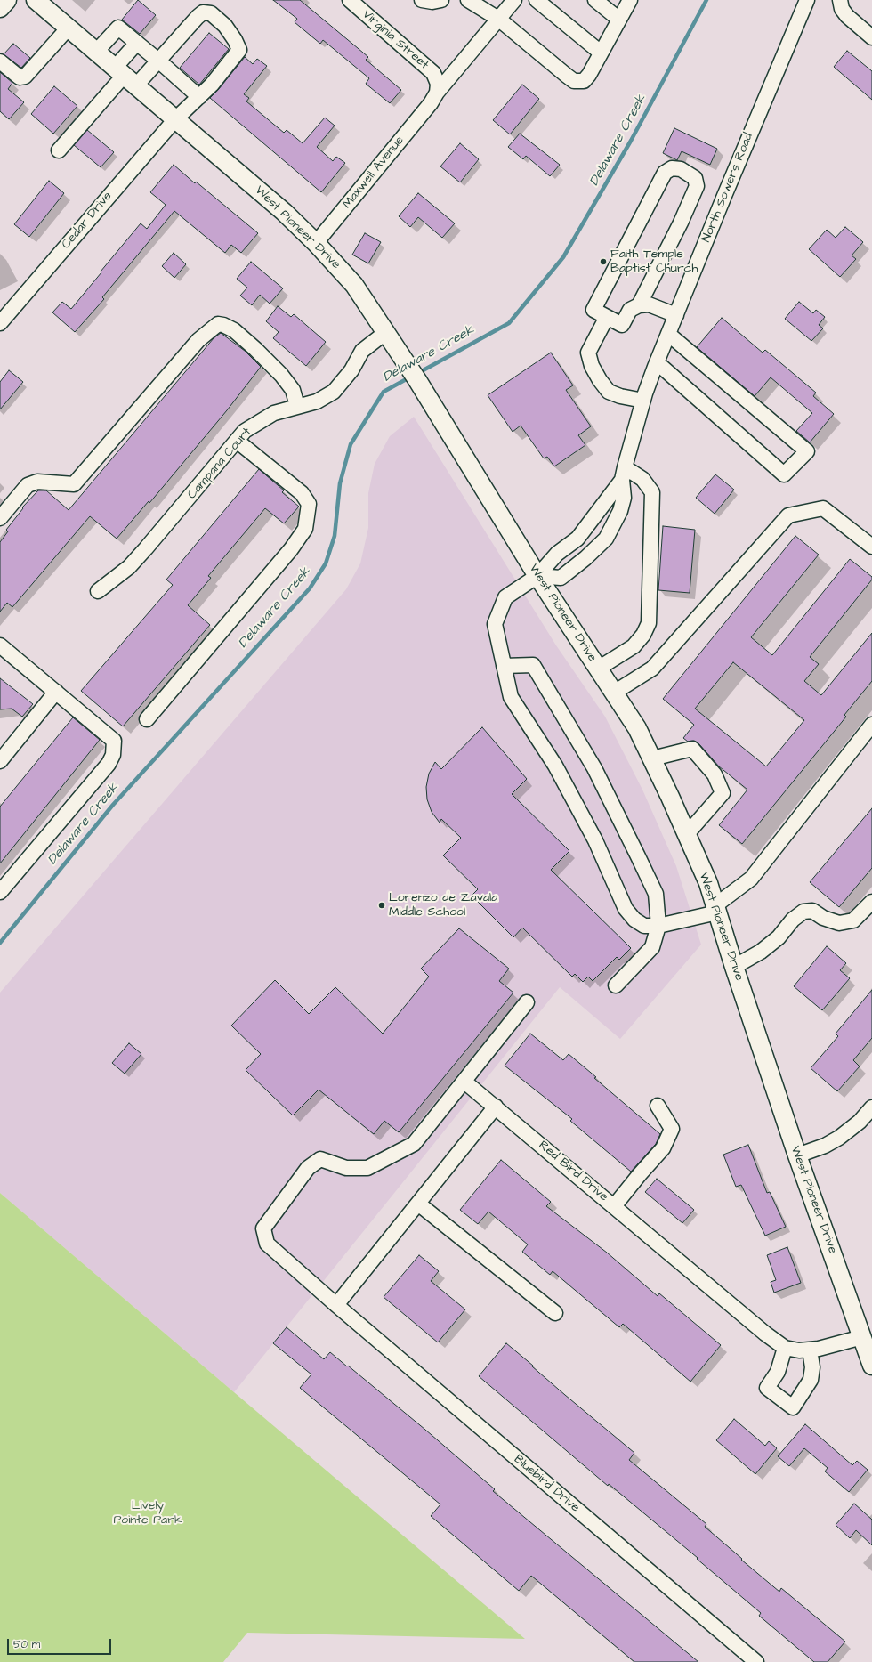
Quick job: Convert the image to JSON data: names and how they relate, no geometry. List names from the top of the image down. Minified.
{"streets":{"main road":["West Pioneer Drive"],"street":["Virginia Street","Maxwell Avenue","North Sowers Road","Cedar Drive","Campana Court","Red Bird Drive","Bluebird Drive"]},"crossings":[["Virginia Street","Maxwell Avenue"],["Maxwell Avenue","West Pioneer Drive"],["North Sowers Road","West Pioneer Drive"],["Cedar Drive","West Pioneer Drive"],["West Pioneer Drive","Campana Court"],["West Pioneer Drive","Red Bird Drive"],["Red Bird Drive","Bluebird Drive"]],"water":["Delaware Creek"],"parks":["Lively Pointe Park"],"places":["Faith Temple Baptist Church","Lorenzo de Zavala Middle School"],"scale_bar":"50 m"}
